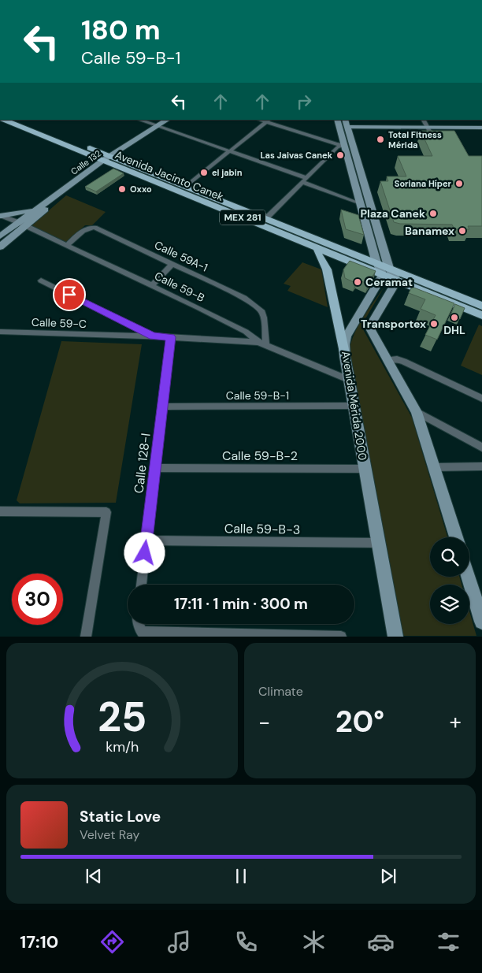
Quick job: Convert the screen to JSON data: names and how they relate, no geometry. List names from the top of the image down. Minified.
{"streets":{"main road":["Calle 132","Avenida Jacinto Canek","MEX 281","Avenida Mérida 2000"],"street":["Calle 59A-1","Calle 59-B","Calle 59-C","Calle 59-B-1","Calle 59-B-2","Calle 128-I","Calle 59-B-3"]},"crossings":[["Calle 132","Avenida Jacinto Canek"],["Calle 132","Calle 59-B"],["Avenida Jacinto Canek","Avenida Mérida 2000"],["Calle 59A-1","Calle 59-B"],["Calle 59-B","Calle 59-C"],["Calle 59-B","Avenida Mérida 2000"],["Calle 59-C","Calle 128-I"],["Calle 59-B-1","Avenida Mérida 2000"],["Calle 59-B-1","Calle 128-I"],["Avenida Mérida 2000","Calle 59-B-2"],["Avenida Mérida 2000","Calle 59-B-3"],["Calle 59-B-2","Calle 128-I"],["Calle 128-I","Calle 59-B-3"]],"places":["Total Fitness Mérida","Las Jaivas Canek","el jabin","Soriana Híper","Oxxo","Plaza Canek","Banamex","Ceramat","DHL","Transportex"],"page":{"turn":["180 m","Calle 59-B-1"],"limit":"30","trip":"17:11 · 1 min · 300 m","tile":"Climate","heat":["−","20°","+"],"song":["Static Love","Velvet Ray"],"tabs":"17:10","gauge":["25","km/h"]}}
